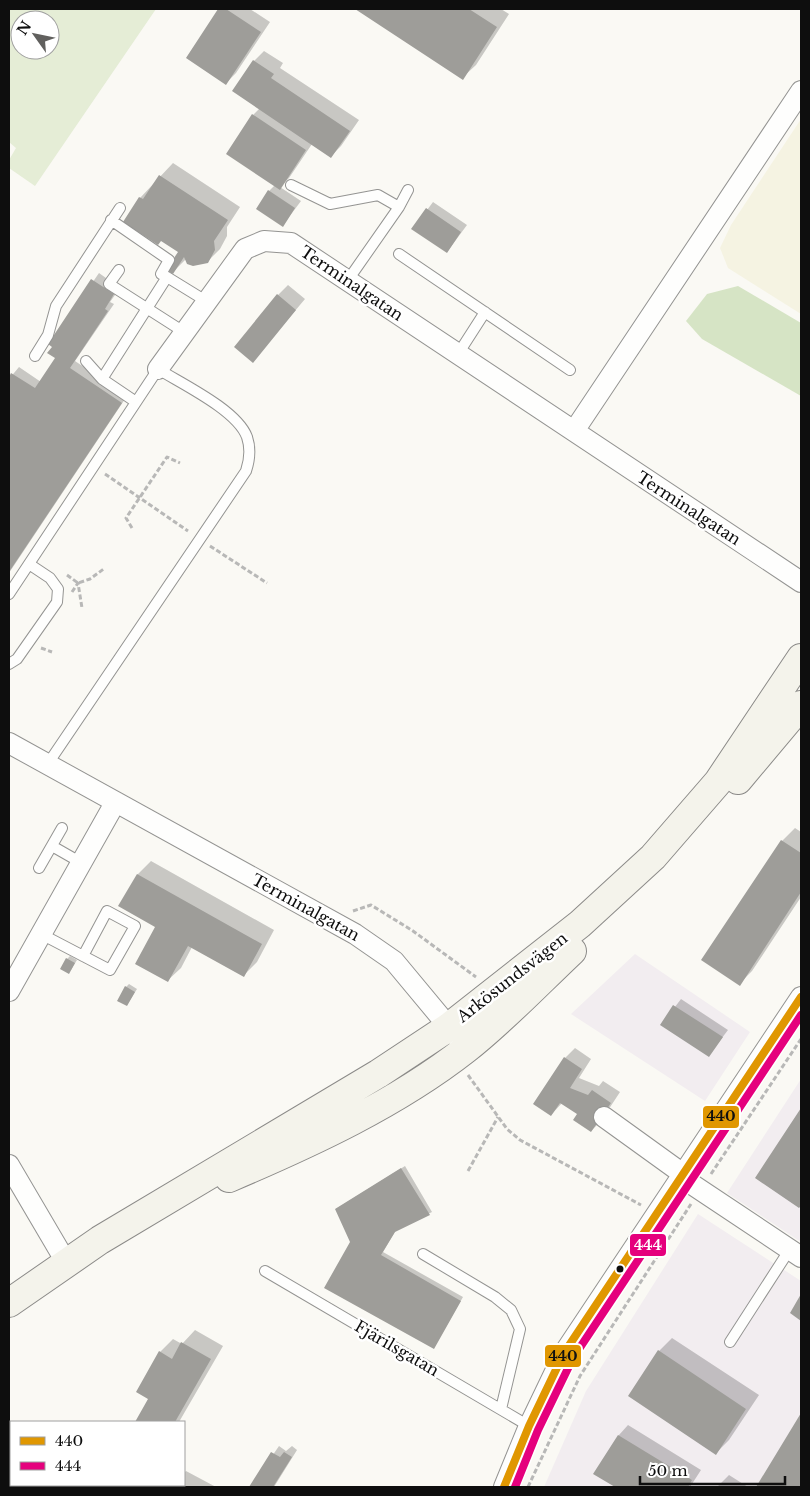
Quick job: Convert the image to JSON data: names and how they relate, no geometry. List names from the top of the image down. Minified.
{"streets":{"main road":["Arkösundsvägen"],"street":["Terminalgatan"],"lane":["Fjärilsgatan"]},"crossings":[["Terminalgatan","Arkösundsvägen"]],"lines":["transit line 440","transit line 444"],"legend":["440","444"],"scale_bar":"50 m","north":"top left"}
